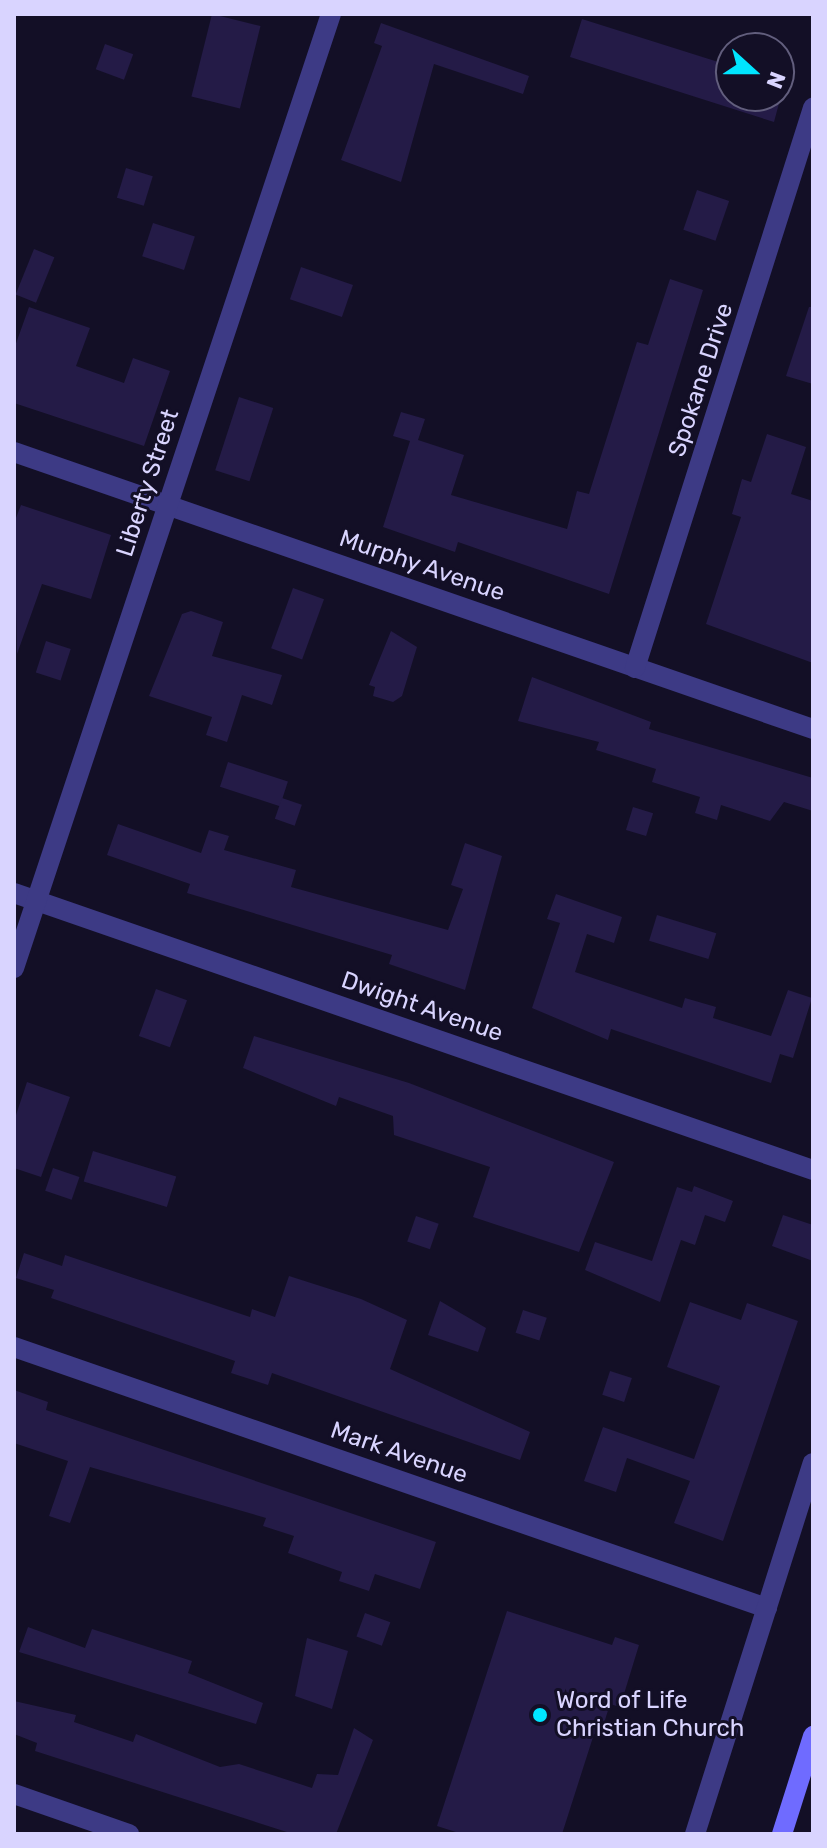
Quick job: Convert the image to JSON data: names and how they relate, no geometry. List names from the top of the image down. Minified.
{"streets":{"street":["Spokane Drive","Liberty Street","Murphy Avenue","Dwight Avenue","Mark Avenue"]},"crossings":[["Spokane Drive","Murphy Avenue"],["Liberty Street","Murphy Avenue"],["Liberty Street","Dwight Avenue"]],"places":["Word of Life Christian Church"],"north":"right"}
